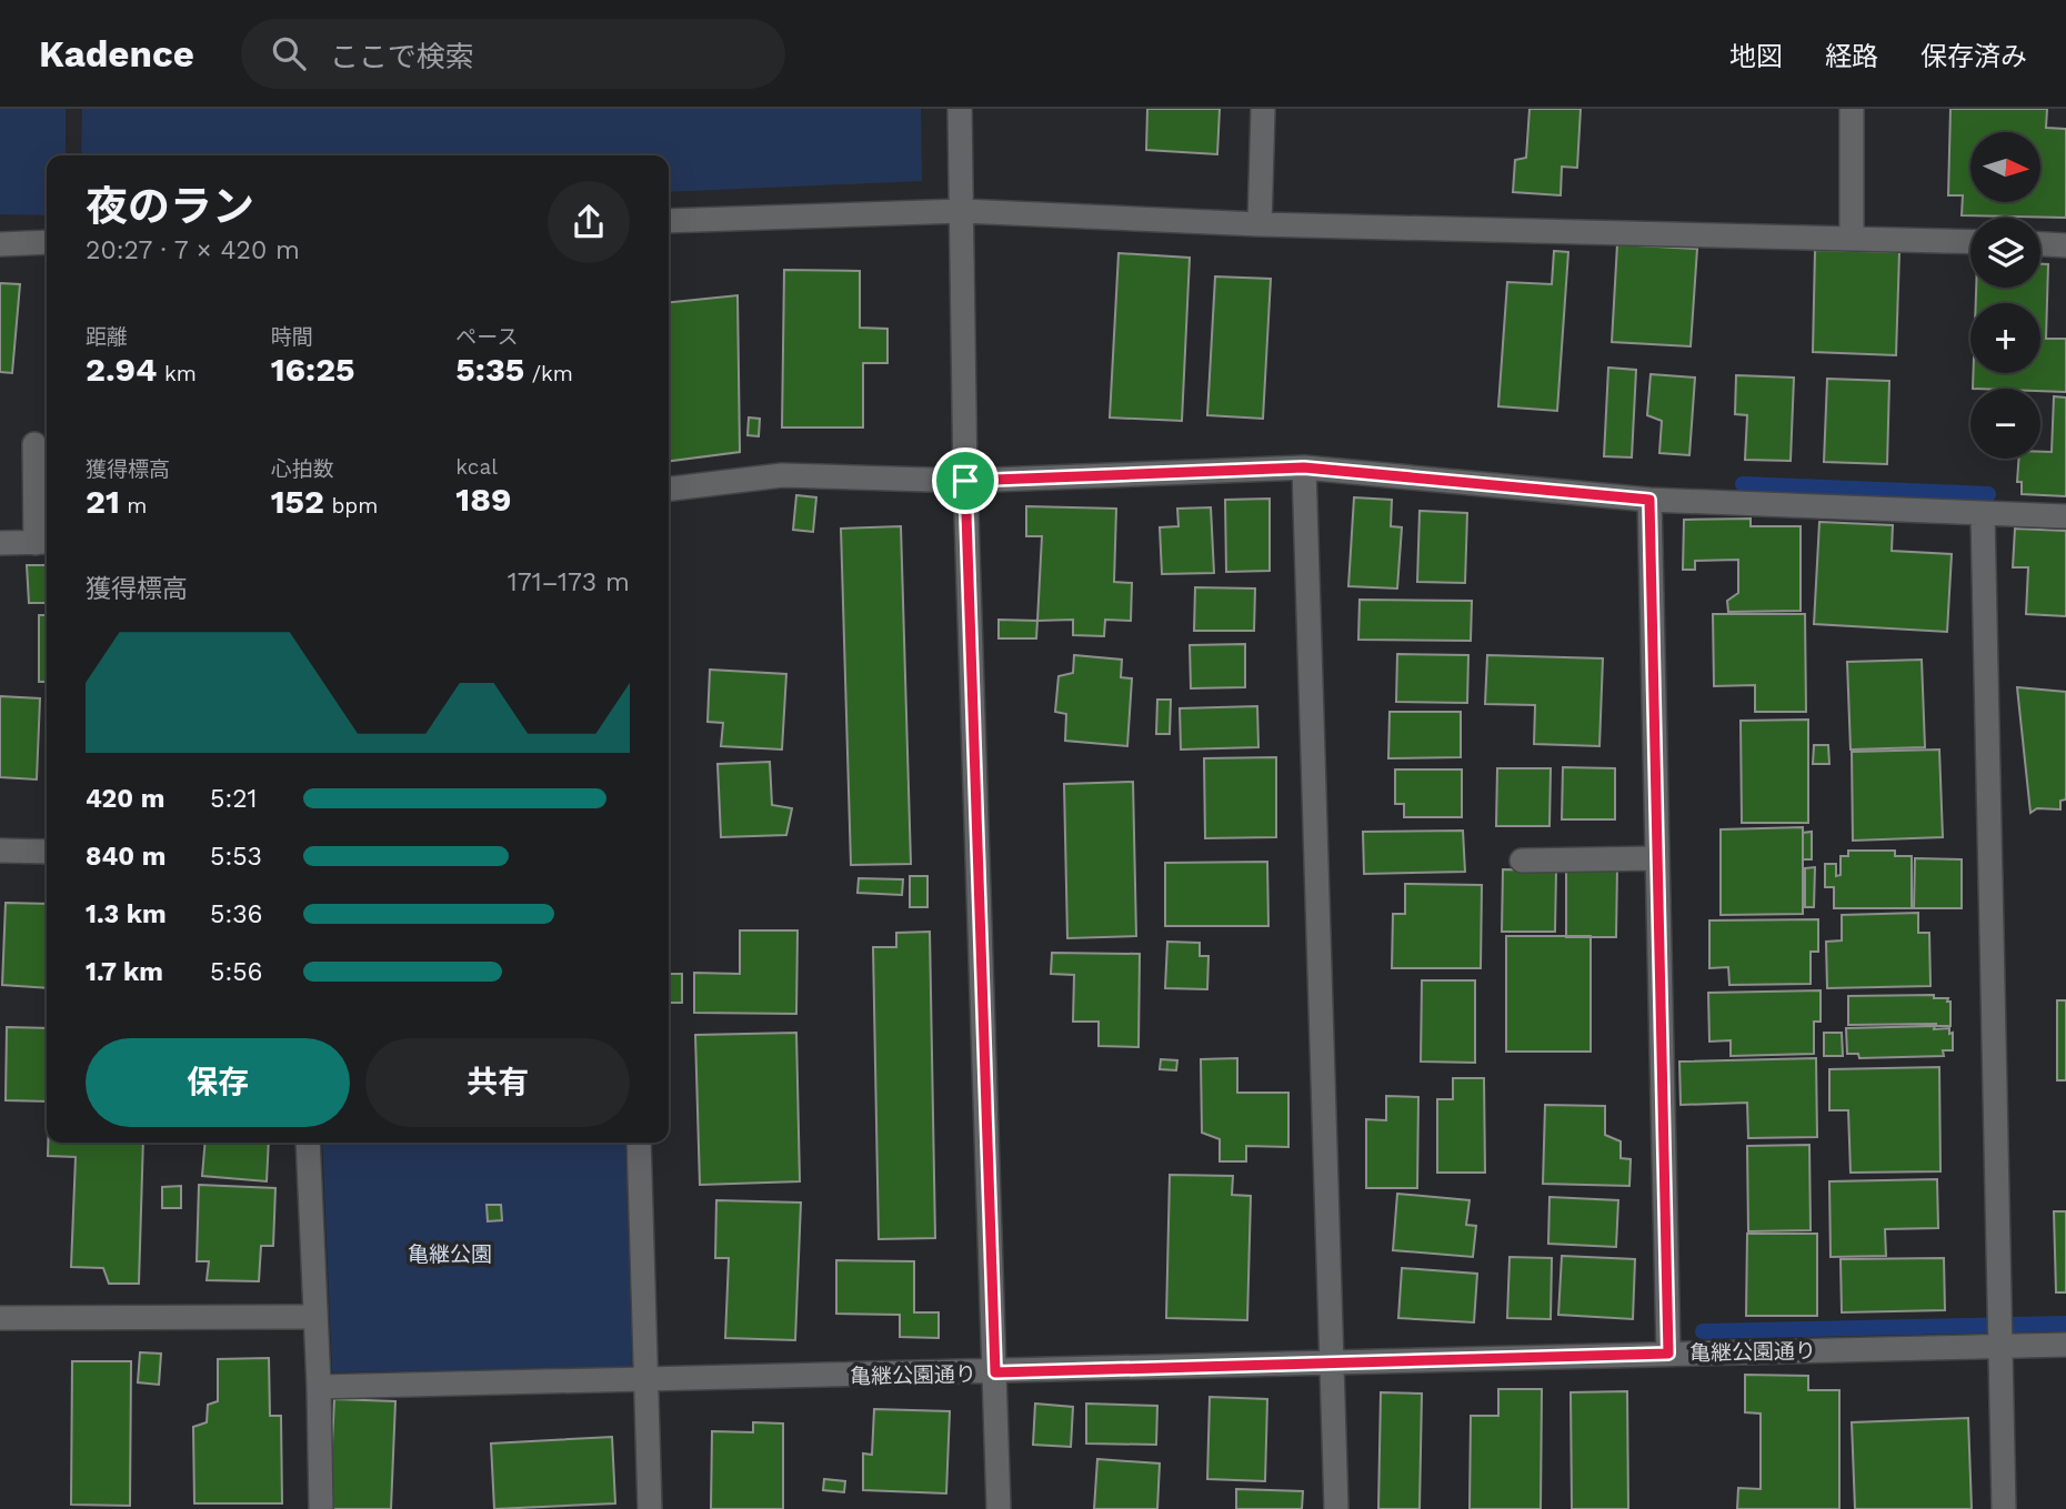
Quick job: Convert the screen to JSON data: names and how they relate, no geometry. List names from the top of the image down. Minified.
{"streets":{"street":["亀継公園通り"]},"parks":["亀継公園"],"north":"right","page":{"header":"Kadence","search":"ここで検索","nav":["地図","経路","保存済み"],"map_buttons":["+","−"],"heading":["夜のラン","20:27 · 7 × 420 m"],"stats":[["距離","2.94 km"],["時間","16:25"],["ペース","5:35 /km"],["獲得標高","21 m"],["心拍数","152 bpm"],["kcal","189"]],"chart":["獲得標高","171–173 m"],"list":[{"name":"420 m","note":"5:21"},{"name":"840 m","note":"5:53"},{"name":"1.3 km","note":"5:36"},{"name":"1.7 km","note":"5:56"}],"buttons":["保存","共有"]}}
